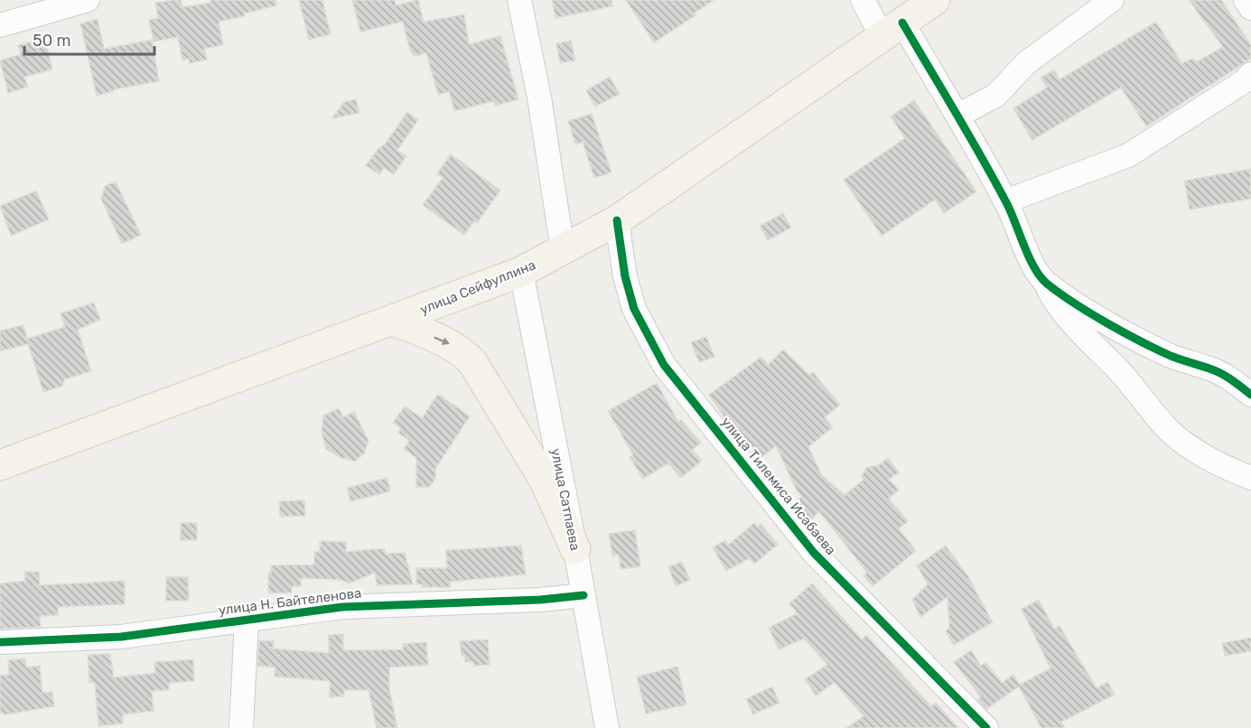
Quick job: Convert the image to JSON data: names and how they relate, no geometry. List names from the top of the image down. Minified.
{"streets":{"main road":["улица Сейфуллина"],"street":["улица Тилемиса Исабаева","улица Сатпаева","улица Н. Байтеленова"]},"crossings":[["улица Сейфуллина","улица Тилемиса Исабаева"],["улица Сейфуллина","улица Сатпаева"],["улица Сатпаева","улица Н. Байтеленова"]],"scale_bar":"50 m"}
